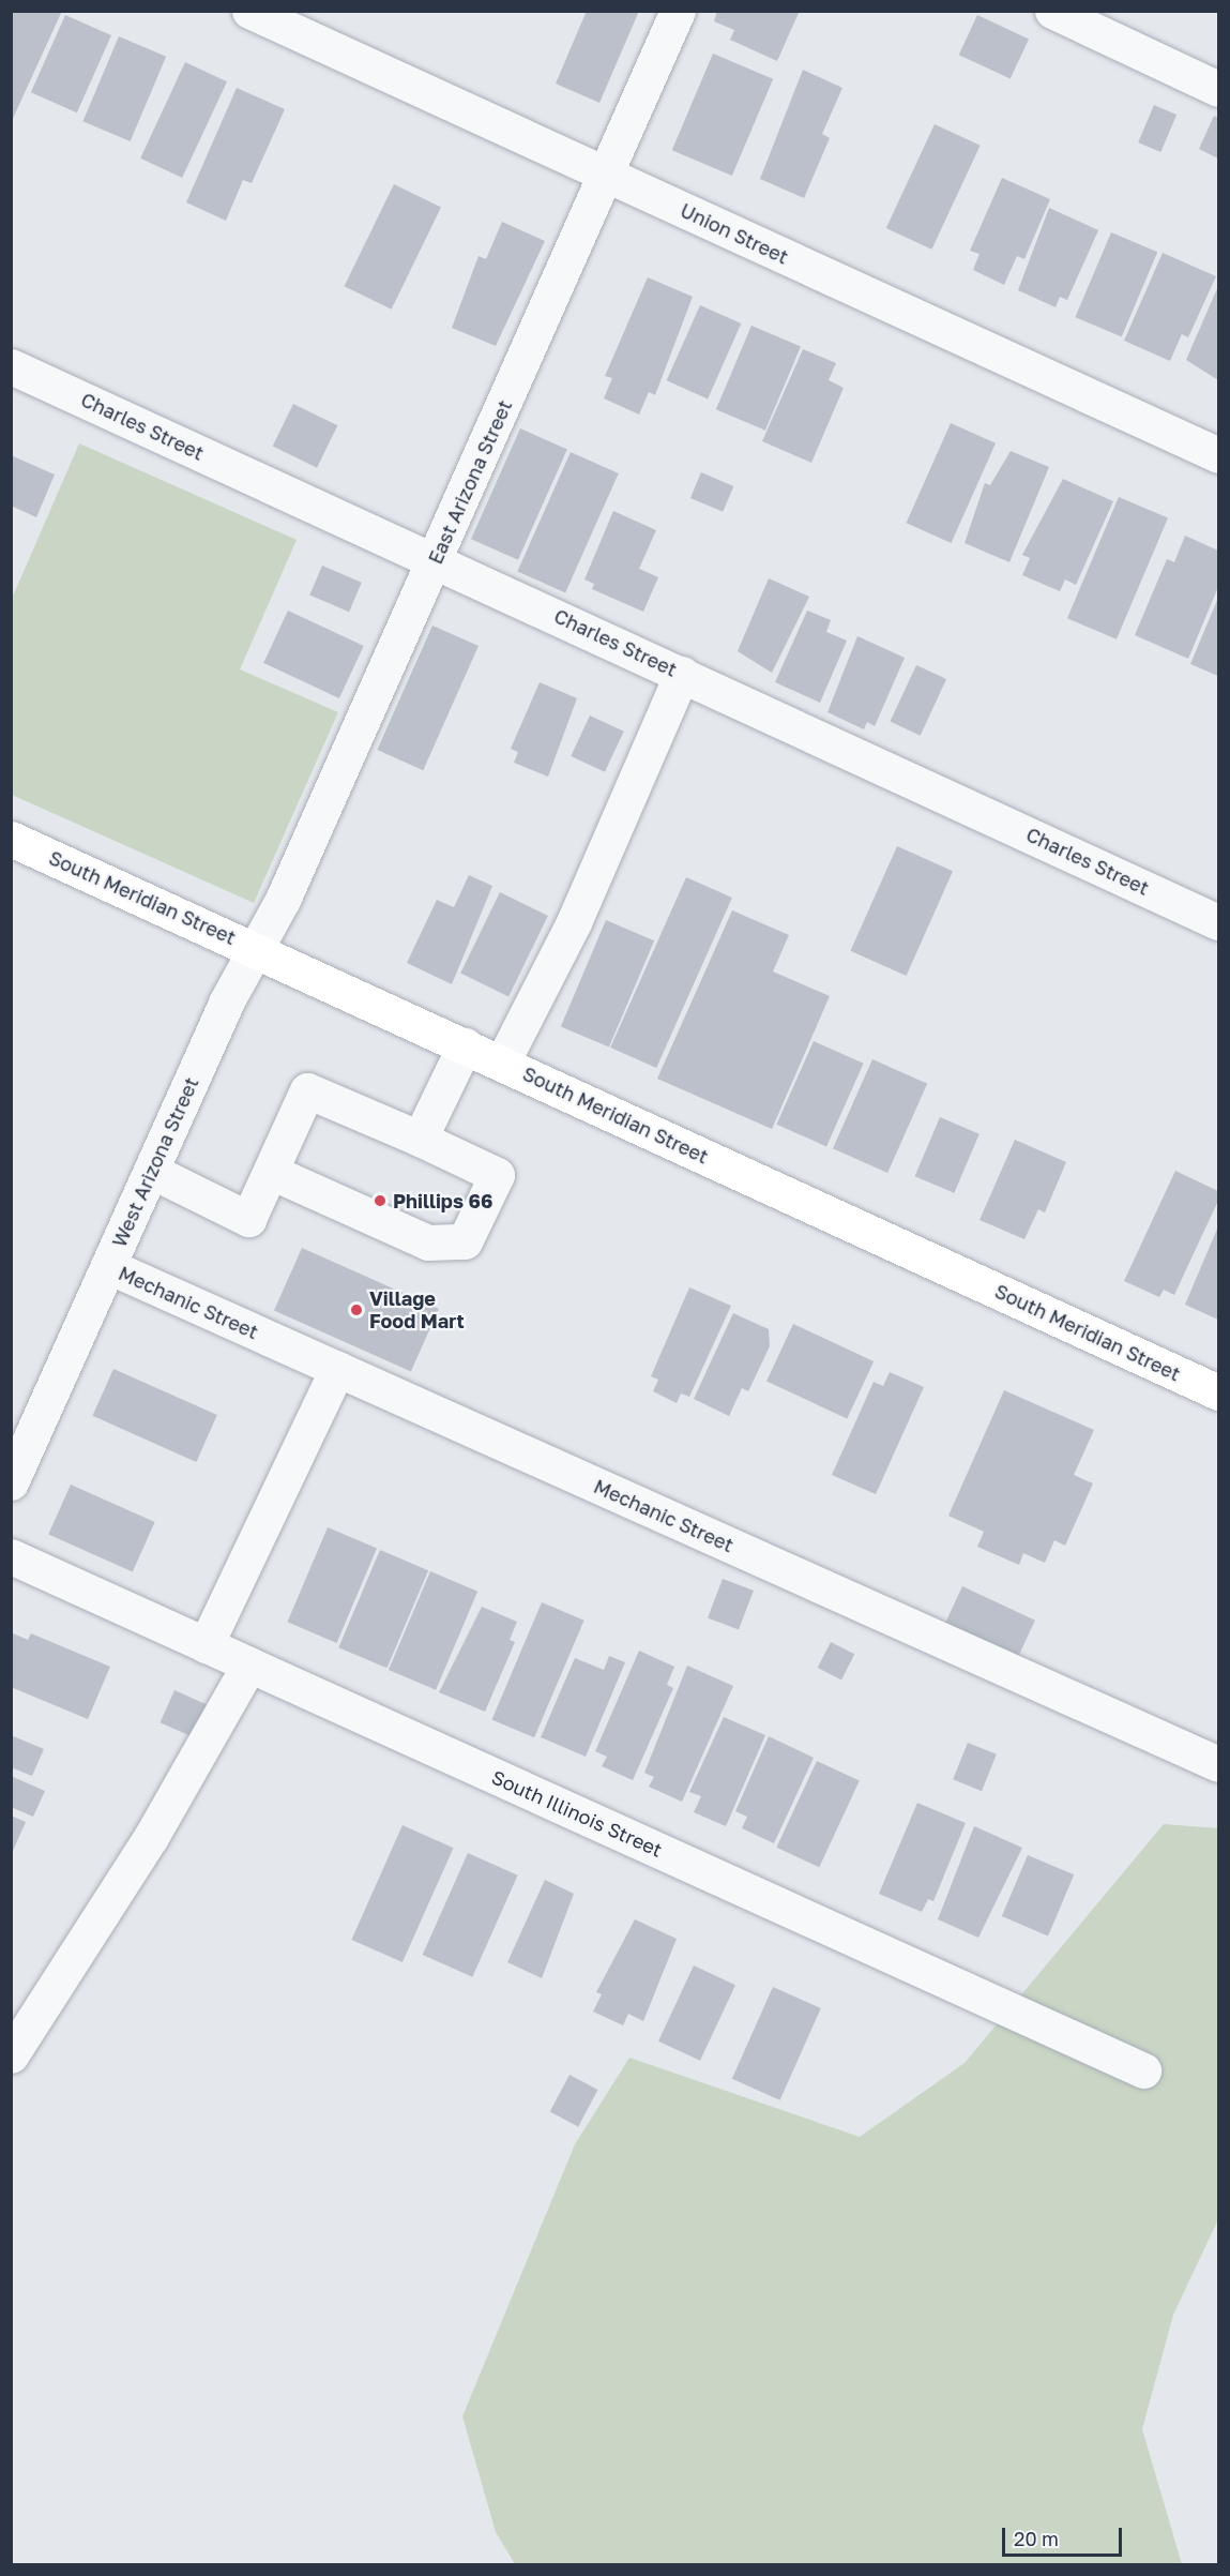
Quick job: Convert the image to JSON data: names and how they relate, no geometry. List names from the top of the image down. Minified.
{"streets":{"main road":["South Meridian Street"],"street":["Union Street","Charles Street","East Arizona Street","West Arizona Street","Mechanic Street","South Illinois Street"]},"crossings":[["Union Street","East Arizona Street"],["Charles Street","East Arizona Street"],["East Arizona Street","South Meridian Street"],["East Arizona Street","West Arizona Street"],["South Meridian Street","West Arizona Street"],["West Arizona Street","Mechanic Street"]],"places":["Phillips 66","Village Food Mart"],"scale_bar":"20 m"}
